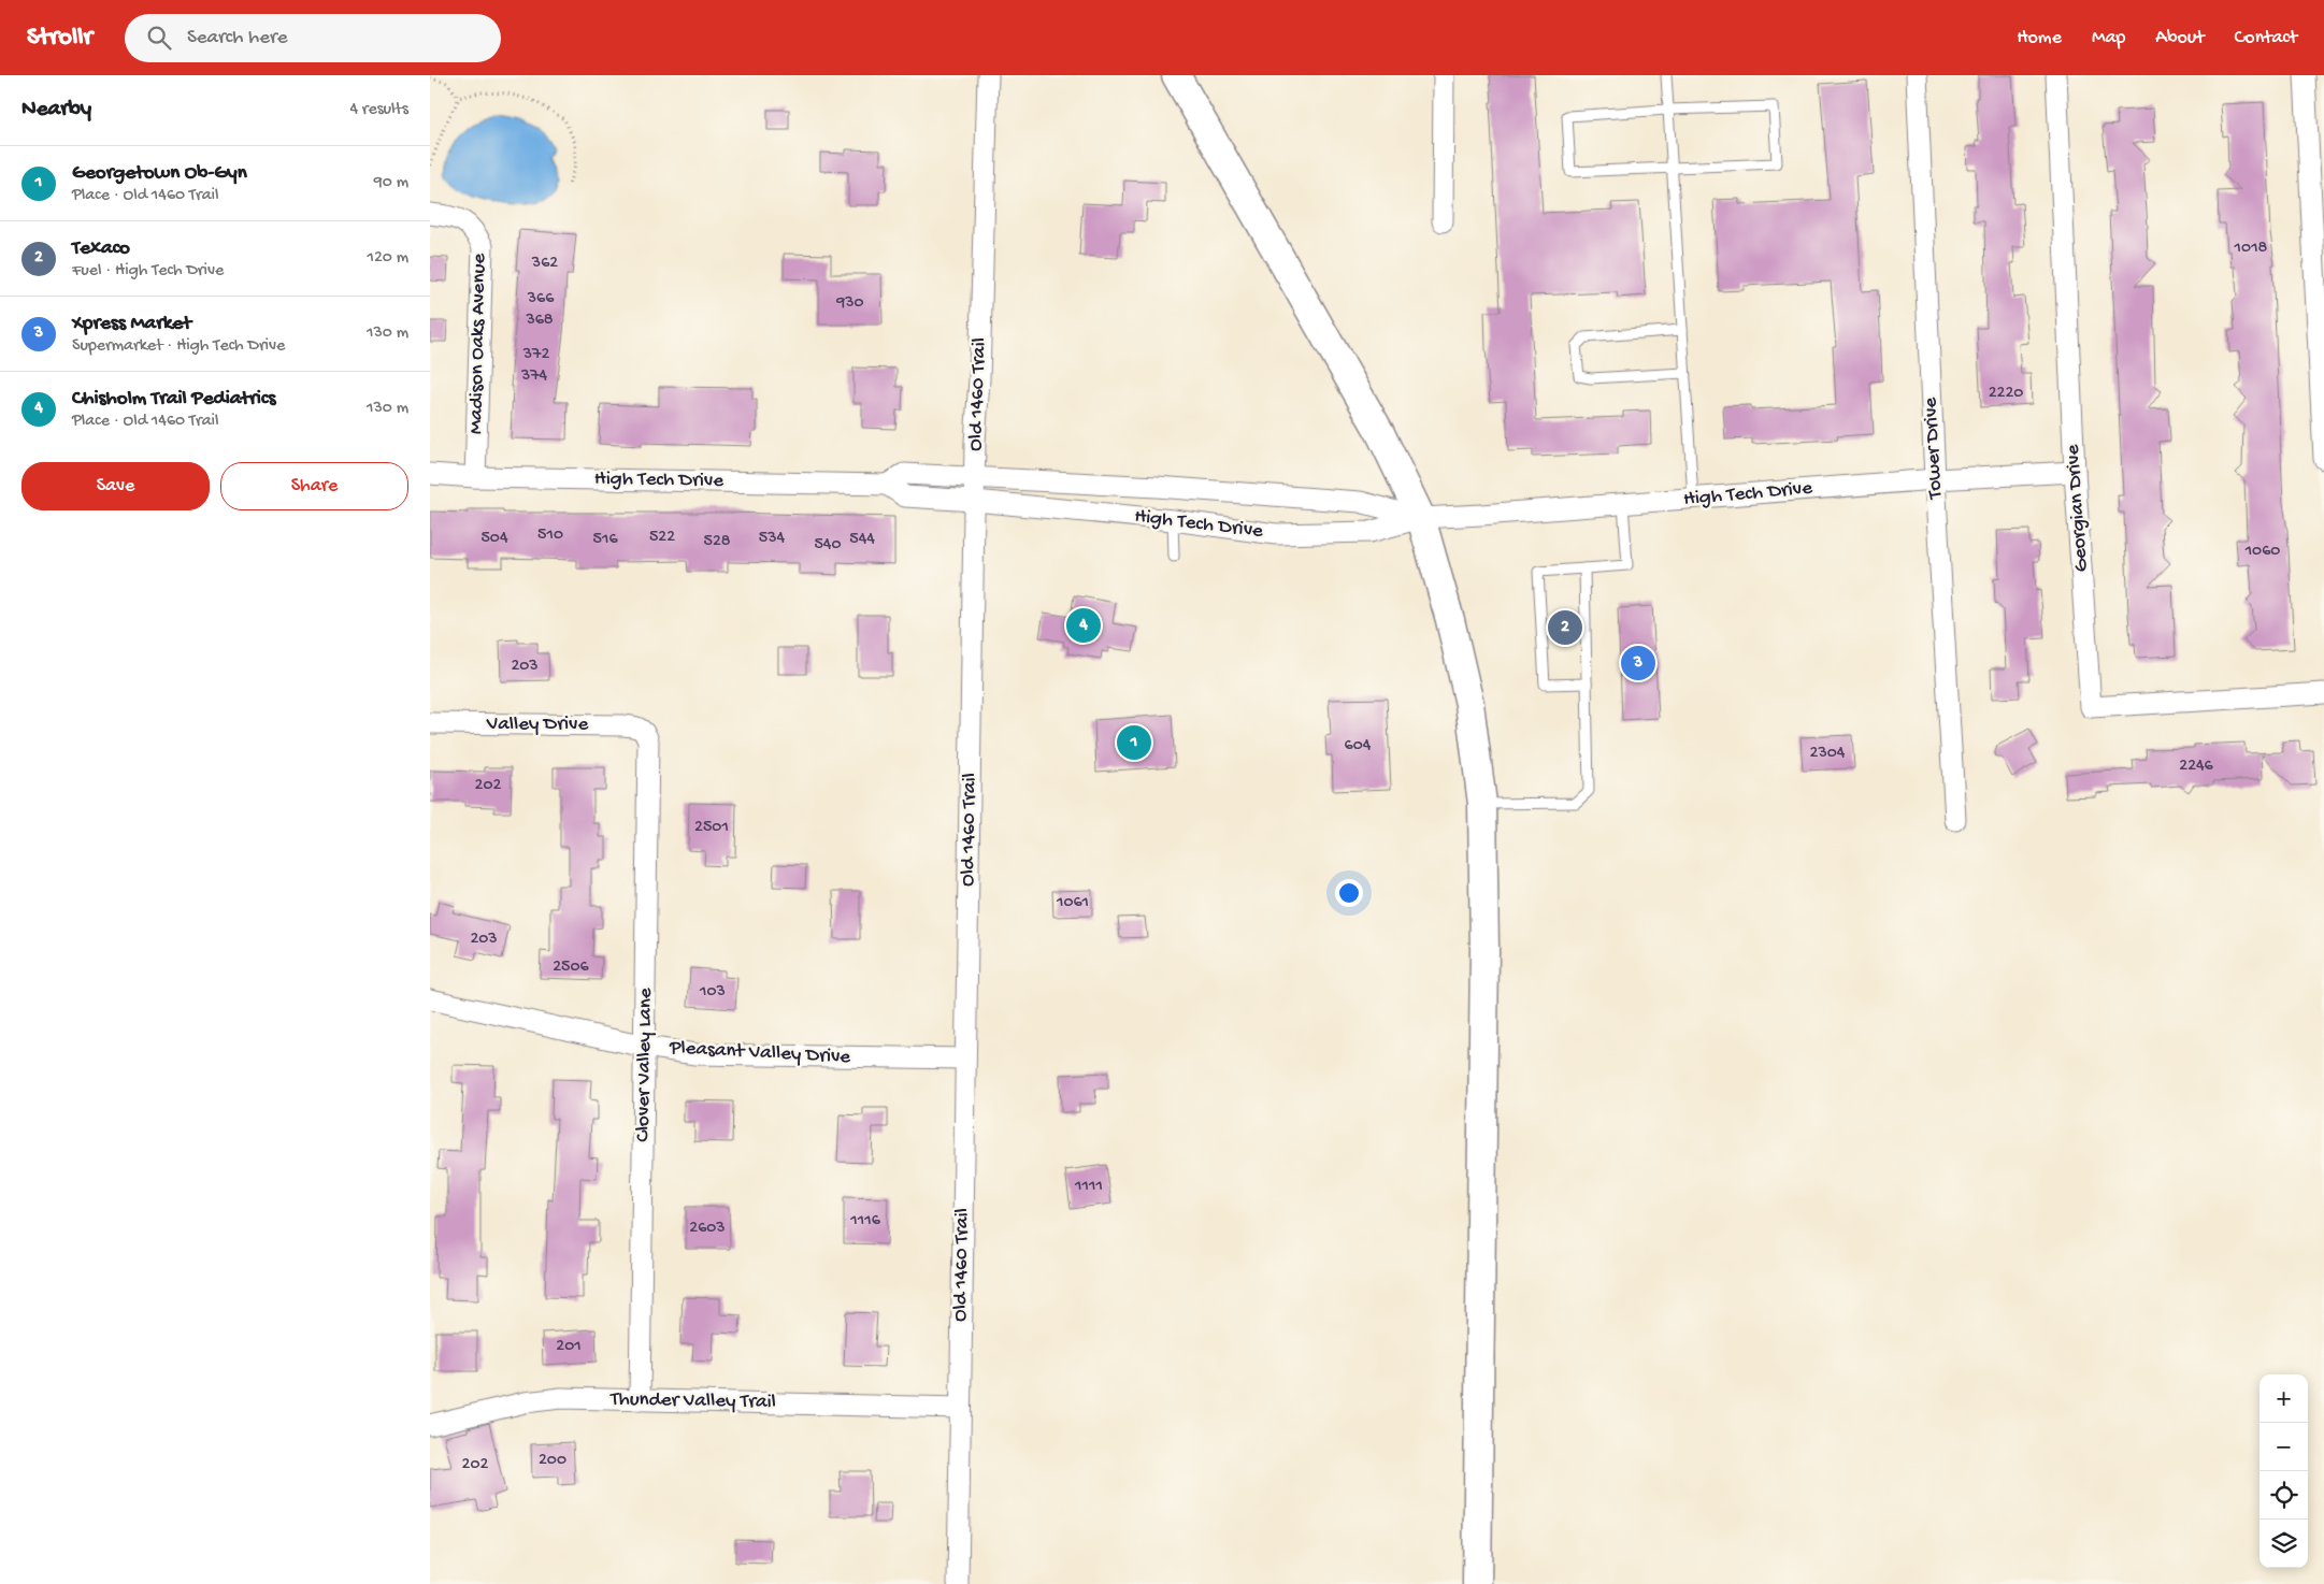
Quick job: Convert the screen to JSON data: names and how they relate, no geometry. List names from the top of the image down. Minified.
{"streets":{"street":["Madison Oaks Avenue","Old 1460 Trail","Tower Drive","High Tech Drive","Georgian Drive","Valley Drive","Pleasant Valley Drive","Clover Valley Lane","Thunder Valley Trail"]},"crossings":[["Madison Oaks Avenue","High Tech Drive"],["Old 1460 Trail","High Tech Drive"],["Old 1460 Trail","Pleasant Valley Drive"],["Old 1460 Trail","Thunder Valley Trail"],["Tower Drive","High Tech Drive"],["High Tech Drive","Georgian Drive"],["Valley Drive","Clover Valley Lane"],["Pleasant Valley Drive","Clover Valley Lane"],["Clover Valley Lane","Thunder Valley Trail"]],"house_numbers":["1018","362","366","930","368","372","374","2220","510","522","504","534","516","544","528","540","1060","203","604","2304","2246","202","2501","1061","203","2506","103","1111","1116","2603","201","200","202"],"page":{"header":"Strollr","search":"Search here","nav":["Home","Map","About","Contact"],"heading":["Nearby","4 results"],"list":[{"mark":"1","name":"Georgetown Ob-Gyn","note":"Place · Old 1460 Trail","value":"90 m"},{"mark":"2","name":"Texaco","note":"Fuel · High Tech Drive","value":"120 m"},{"mark":"3","name":"Xpress Market","note":"Supermarket · High Tech Drive","value":"130 m"},{"mark":"4","name":"Chisholm Trail Pediatrics","note":"Place · Old 1460 Trail","value":"130 m"}],"buttons":["Save","Share"],"pins":["4","2","3","1"],"map_buttons":["+","−"]}}
